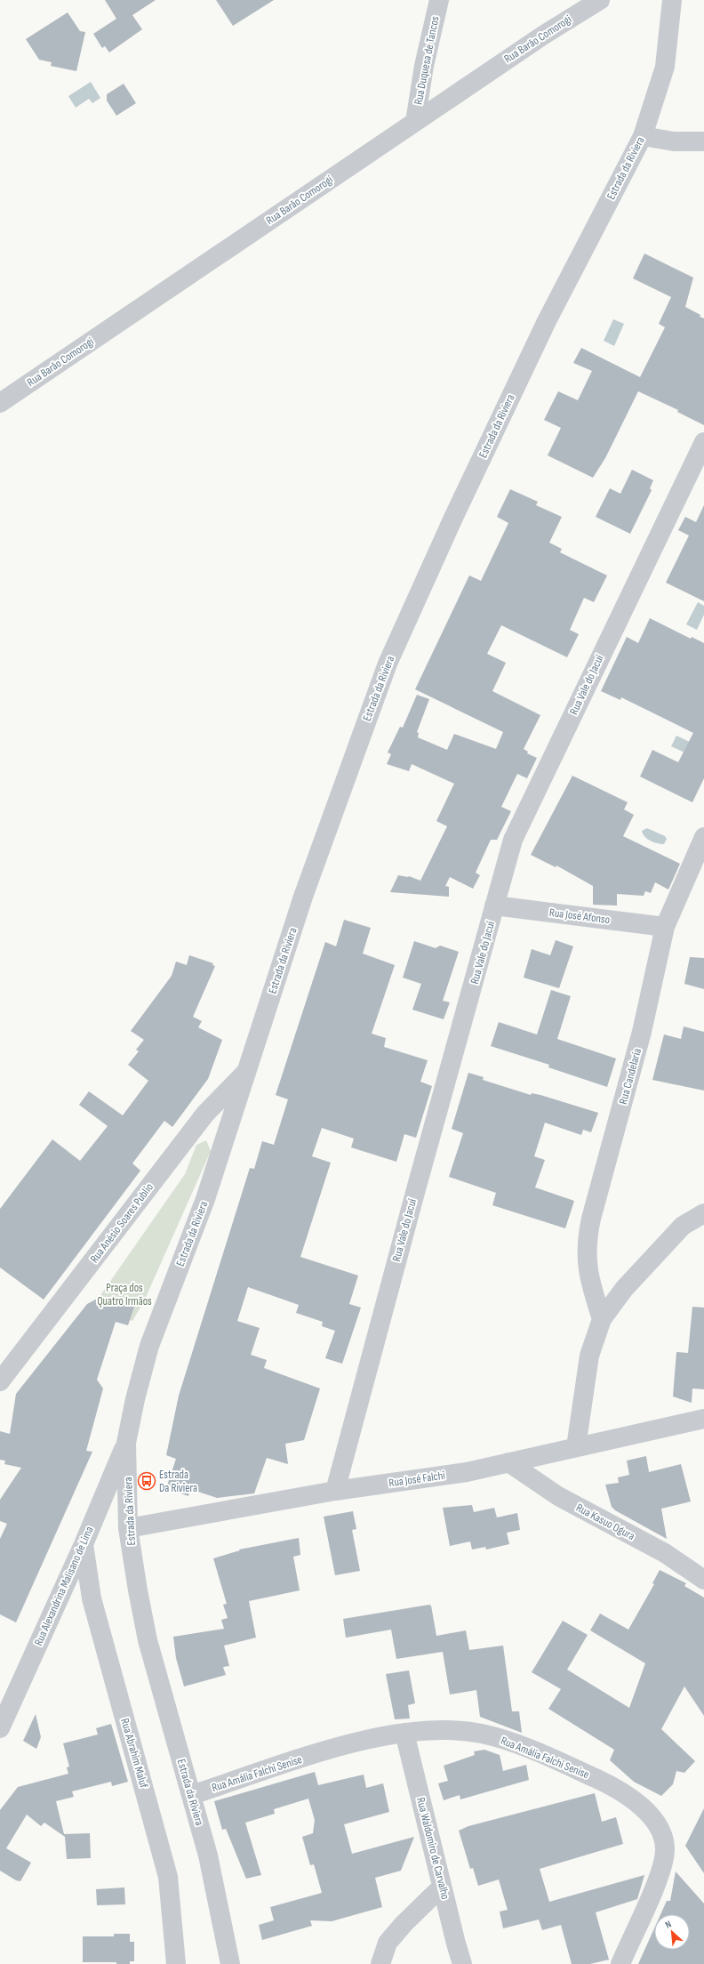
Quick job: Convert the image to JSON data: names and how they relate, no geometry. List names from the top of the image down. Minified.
{"streets":{"street":["Rua Barão Comorogi","Rua Duquesa de Tancos","Estrada da Riviera","Rua Vale do Jacuí","Rua José Afonso","Rua Candelaria","Rua Anésio Soares Publio","Rua José Falchi","Rua Kasuo Ogura","Rua Alexandrina Malisano de Lima","Rua Abrahim Maluf","Rua Amália Falchi Senise","Rua Waldomiro de Carvalho"]},"crossings":[["Rua Barão Comorogi","Rua Duquesa de Tancos"],["Estrada da Riviera","Rua Anésio Soares Publio"],["Estrada da Riviera","Rua José Falchi"],["Estrada da Riviera","Rua Alexandrina Malisano de Lima"],["Estrada da Riviera","Rua Amália Falchi Senise"],["Rua Vale do Jacuí","Rua José Afonso"],["Rua Vale do Jacuí","Rua José Falchi"],["Rua José Afonso","Rua Candelaria"],["Rua José Falchi","Rua Kasuo Ogura"],["Rua Alexandrina Malisano de Lima","Rua Abrahim Maluf"],["Rua Amália Falchi Senise","Rua Waldomiro de Carvalho"]],"parks":["Praça dos Quatro Irmãos"],"places":{"bus stop":["Estrada Da Riviera"]},"north":"top left"}
